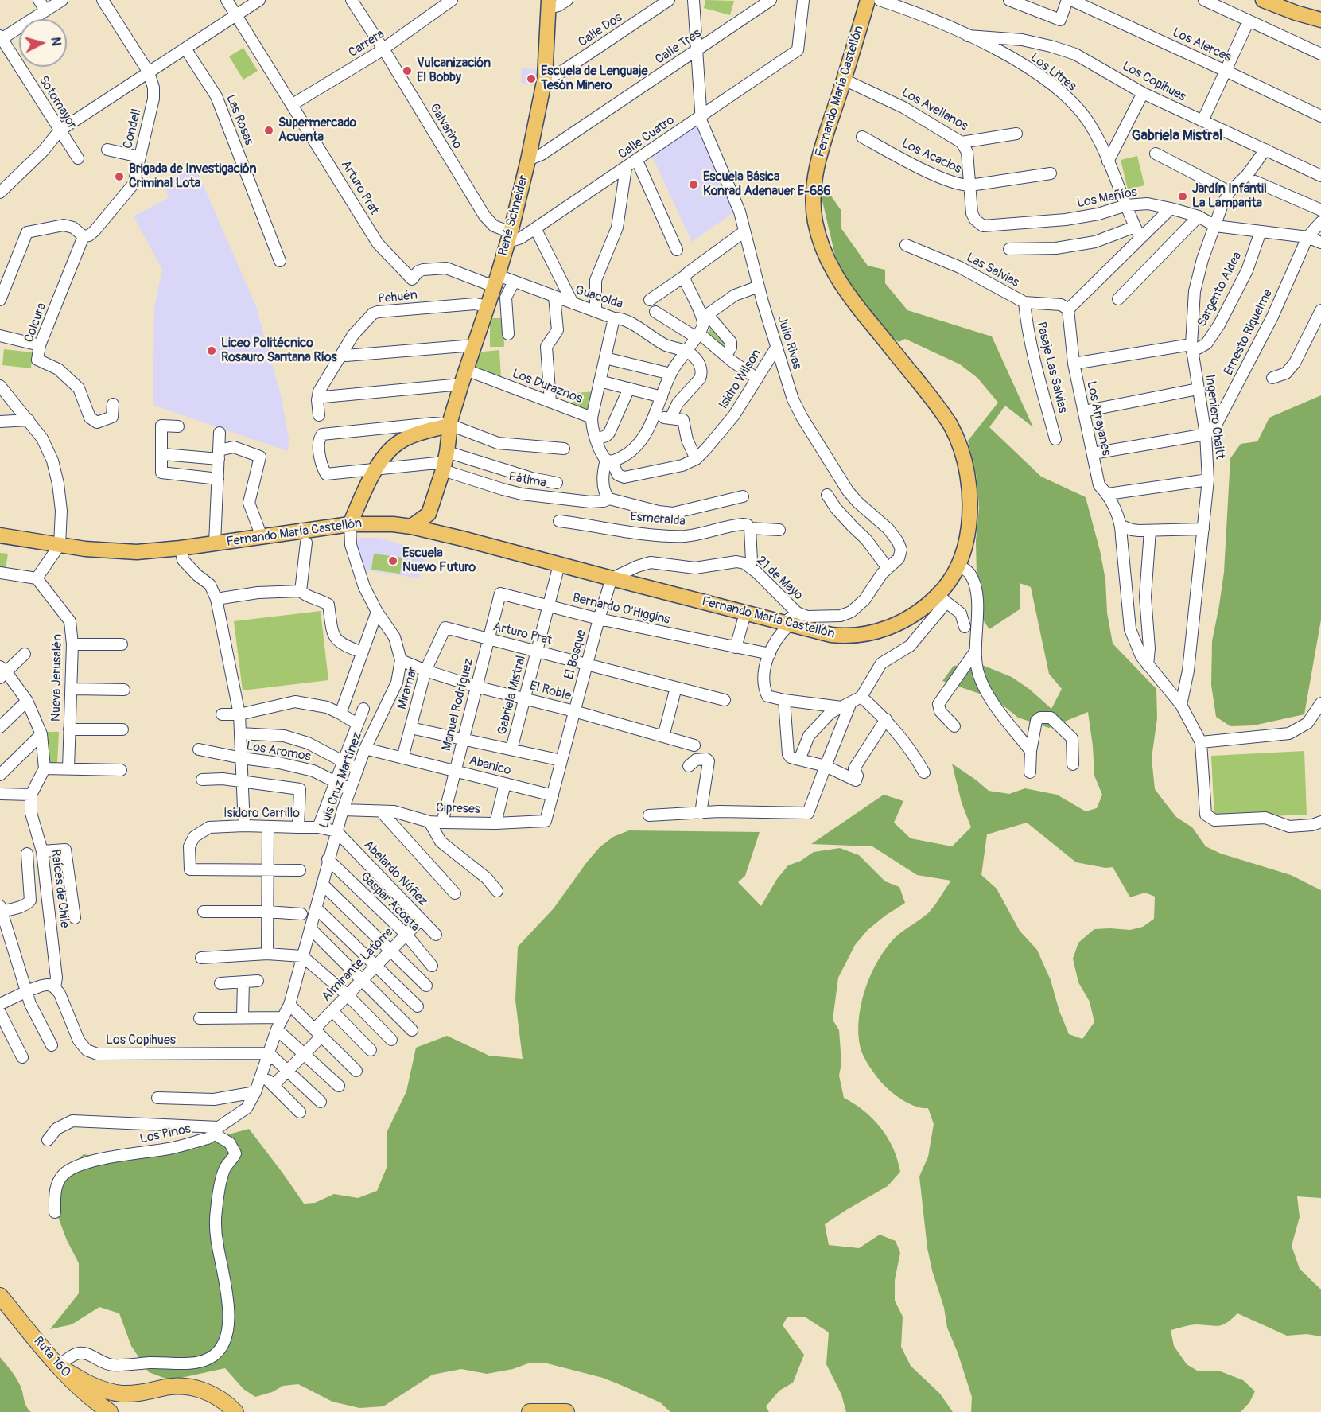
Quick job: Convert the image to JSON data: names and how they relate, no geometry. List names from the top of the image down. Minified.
{"streets":{"highway":["Ruta 160"],"main road":["Fernando María Castellón","René Schneider"],"street":["Calle Dos","Carrera","Los Alerces","Calle Tres","Los Litres","Los Copihues","Sotomayor","Los Avellanos","Las Rosas","Galvarino","Condell","Calle Cuatro","Los Acacios","Arturo Prat","Los Mañíos","Las Salvias","Sargento Aldea","Pehuén","Guacolda","Colcura","Ernesto Riquelme","Julio Rivas","Pasaje Las Salvias","Isidro Wilson","Los Duraznos","Ingeniero Chaitt","Los Arrayanes","Fátima","Esmeralda","21 de Mayo","Bernardo O'Higgins","El Bosque","Nueva Jerusalén","Miramar","El Roble","Gabriela Mistral","Manuel Rodríguez","Los Aromos","Abanico","Luis Cruz Martínez","Cipreses","Isidoro Carrillo","Abelardo Núñez","Raíces de Chile","Gaspar Acosta","Almirante Latorre","Los Pinos"]},"crossings":[["Calle Dos","René Schneider"],["Carrera","Galvarino"],["Carrera","Arturo Prat"],["Calle Tres","René Schneider"],["Calle Tres","Julio Rivas"],["Los Litres","Los Copihues"],["Los Litres","Los Mañíos"],["Los Copihues","Ingeniero Chaitt"],["Los Copihues","Luis Cruz Martínez"],["Los Copihues","Raíces de Chile"],["Los Copihues","Los Pinos"],["Fernando María Castellón","Los Avellanos"],["Fernando María Castellón","21 de Mayo"],["Fernando María Castellón","El Bosque"],["Fernando María Castellón","Gabriela Mistral"],["Fernando María Castellón","Luis Cruz Martínez"],["Los Avellanos","Los Mañíos"],["Galvarino","Calle Cuatro"],["Galvarino","René Schneider"],["Condell","Colcura"],["Calle Cuatro","René Schneider"],["Calle Cuatro","Julio Rivas"],["Los Acacios","Los Mañíos"],["Arturo Prat","Guacolda"],["Arturo Prat","El Bosque"],["Arturo Prat","Miramar"],["Arturo Prat","Gabriela Mistral"],["Arturo Prat","Manuel Rodríguez"],["Los Mañíos","Sargento Aldea"],["Los Mañíos","Ernesto Riquelme"],["Los Mañíos","Ingeniero Chaitt"],["René Schneider","Pehuén"],["René Schneider","Guacolda"],["René Schneider","Los Duraznos"],["René Schneider","Fátima"],["Las Salvias","Pasaje Las Salvias"],["Las Salvias","Los Arrayanes"],["Sargento Aldea","Ingeniero Chaitt"],["Sargento Aldea","Los Arrayanes"],["Ernesto Riquelme","Ingeniero Chaitt"],["Julio Rivas","Isidro Wilson"],["Julio Rivas","21 de Mayo"],["Isidro Wilson","Los Duraznos"],["Ingeniero Chaitt","Los Arrayanes"],["21 de Mayo","El Bosque"],["Bernardo O'Higgins","El Bosque"],["Bernardo O'Higgins","Gabriela Mistral"],["Bernardo O'Higgins","Manuel Rodríguez"],["El Bosque","El Roble"],["El Bosque","Abanico"],["El Bosque","Cipreses"],["Miramar","El Roble"],["Miramar","Abanico"],["El Roble","Gabriela Mistral"],["El Roble","Manuel Rodríguez"],["El Roble","Luis Cruz Martínez"],["Manuel Rodríguez","Abanico"],["Manuel Rodríguez","Cipreses"],["Los Aromos","Luis Cruz Martínez"],["Abanico","Luis Cruz Martínez"],["Luis Cruz Martínez","Cipreses"],["Luis Cruz Martínez","Isidoro Carrillo"],["Luis Cruz Martínez","Abelardo Núñez"],["Luis Cruz Martínez","Gaspar Acosta"],["Luis Cruz Martínez","Los Pinos"],["Isidoro Carrillo","Abelardo Núñez"],["Abelardo Núñez","Almirante Latorre"],["Gaspar Acosta","Almirante Latorre"]],"districts":["Gabriela Mistral"],"places":["Vulcanización El Bobby","Escuela de Lenguaje Tesón Minero","Supermercado Acuenta","Brigada de Investigación Criminal Lota","Escuela Básica Konrad Adenauer E-686","Jardín Infantil La Lamparita","Liceo Politécnico Rosauro Santana Ríos","Escuela Nuevo Futuro"],"north":"right"}
